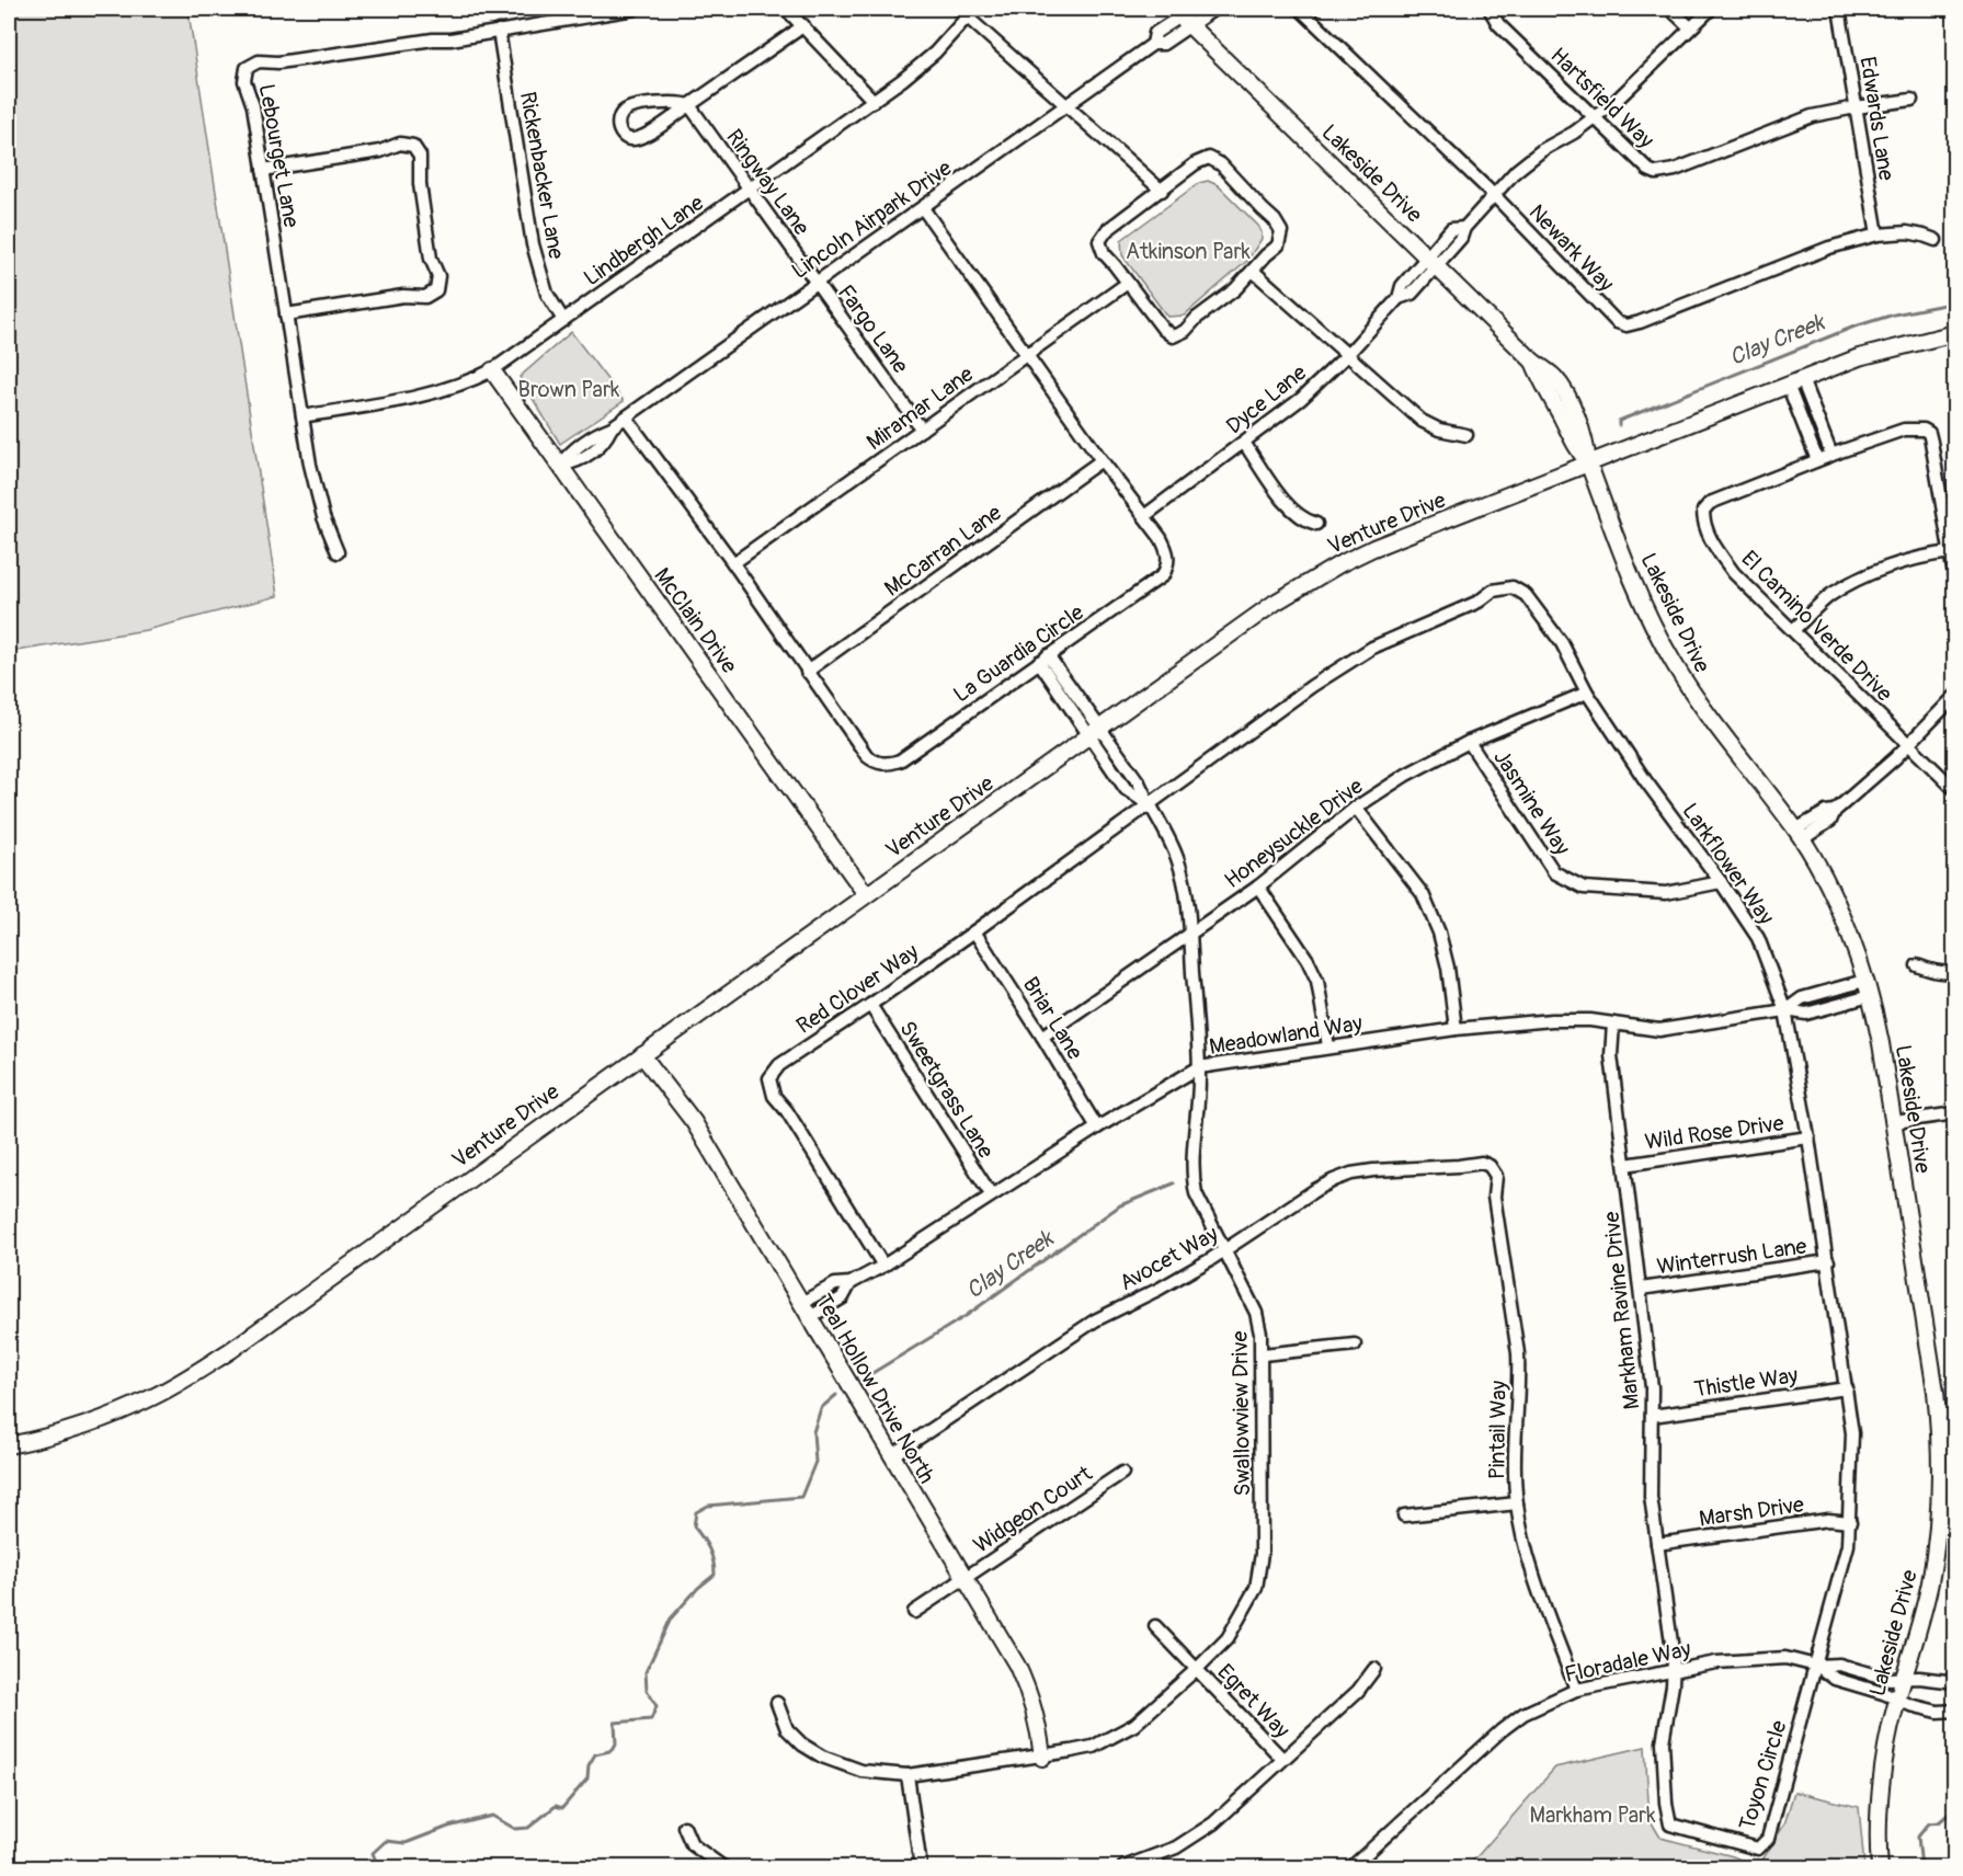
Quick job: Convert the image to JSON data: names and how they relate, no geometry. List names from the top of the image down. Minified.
{"streets":{"street":["Hartsfield Way","Edwards Lane","Lebourget Lane","Lakeside Drive","Rickenbacker Lane","Ringway Lane","Lincoln Airpark Drive","Lindbergh Lane","Newark Way","Fargo Lane","Dyce Lane","Miramar Lane","Venture Drive","McCarran Lane","McClain Drive","El Camino Verde Drive","La Guardia Circle","Jasmine Way","Honeysuckle Drive","Larkflower Way","Red Clover Way","Briar Lane","Meadowland Way","Sweetgrass Lane","Wild Rose Drive","Winterrush Lane","Avocet Way","Markham Ravine Drive","Thistle Way","Teal Hollow Drive North","Swallowview Drive","Pintail Way","Widgeon Court","Marsh Drive","Floradale Way","Egret Way","Toyon Circle"]},"crossings":[["Hartsfield Way","Edwards Lane"],["Hartsfield Way","Dyce Lane"],["Edwards Lane","Newark Way"],["Lebourget Lane","Rickenbacker Lane"],["Lebourget Lane","Lindbergh Lane"],["Lakeside Drive","Lincoln Airpark Drive"],["Lakeside Drive","Dyce Lane"],["Lakeside Drive","Venture Drive"],["Lakeside Drive","Meadowland Way"],["Lakeside Drive","Floradale Way"],["Rickenbacker Lane","Lindbergh Lane"],["Ringway Lane","Lincoln Airpark Drive"],["Ringway Lane","Lindbergh Lane"],["Ringway Lane","Fargo Lane"],["Lincoln Airpark Drive","Fargo Lane"],["Lincoln Airpark Drive","McClain Drive"],["Lincoln Airpark Drive","La Guardia Circle"],["Lindbergh Lane","McClain Drive"],["Newark Way","Dyce Lane"],["Fargo Lane","Miramar Lane"],["Dyce Lane","La Guardia Circle"],["Miramar Lane","La Guardia Circle"],["Venture Drive","McClain Drive"],["Venture Drive","Teal Hollow Drive North"],["Venture Drive","Swallowview Drive"],["McCarran Lane","La Guardia Circle"],["La Guardia Circle","Swallowview Drive"],["Jasmine Way","Honeysuckle Drive"],["Jasmine Way","Larkflower Way"],["Honeysuckle Drive","Larkflower Way"],["Honeysuckle Drive","Briar Lane"],["Honeysuckle Drive","Swallowview Drive"],["Larkflower Way","Red Clover Way"],["Larkflower Way","Meadowland Way"],["Larkflower Way","Wild Rose Drive"],["Larkflower Way","Winterrush Lane"],["Larkflower Way","Thistle Way"],["Larkflower Way","Swallowview Drive"],["Larkflower Way","Marsh Drive"],["Larkflower Way","Floradale Way"],["Larkflower Way","Toyon Circle"],["Red Clover Way","Briar Lane"],["Red Clover Way","Meadowland Way"],["Red Clover Way","Sweetgrass Lane"],["Red Clover Way","Swallowview Drive"],["Briar Lane","Meadowland Way"],["Meadowland Way","Sweetgrass Lane"],["Meadowland Way","Markham Ravine Drive"],["Meadowland Way","Teal Hollow Drive North"],["Meadowland Way","Swallowview Drive"],["Wild Rose Drive","Markham Ravine Drive"],["Winterrush Lane","Markham Ravine Drive"],["Avocet Way","Teal Hollow Drive North"],["Avocet Way","Swallowview Drive"],["Avocet Way","Pintail Way"],["Markham Ravine Drive","Thistle Way"],["Markham Ravine Drive","Marsh Drive"],["Markham Ravine Drive","Floradale Way"],["Markham Ravine Drive","Toyon Circle"],["Teal Hollow Drive North","Swallowview Drive"],["Teal Hollow Drive North","Widgeon Court"],["Swallowview Drive","Egret Way"],["Pintail Way","Floradale Way"],["Floradale Way","Toyon Circle"]],"water":["Clay Creek"],"parks":["Atkinson Park","Brown Park","Markham Park"]}
